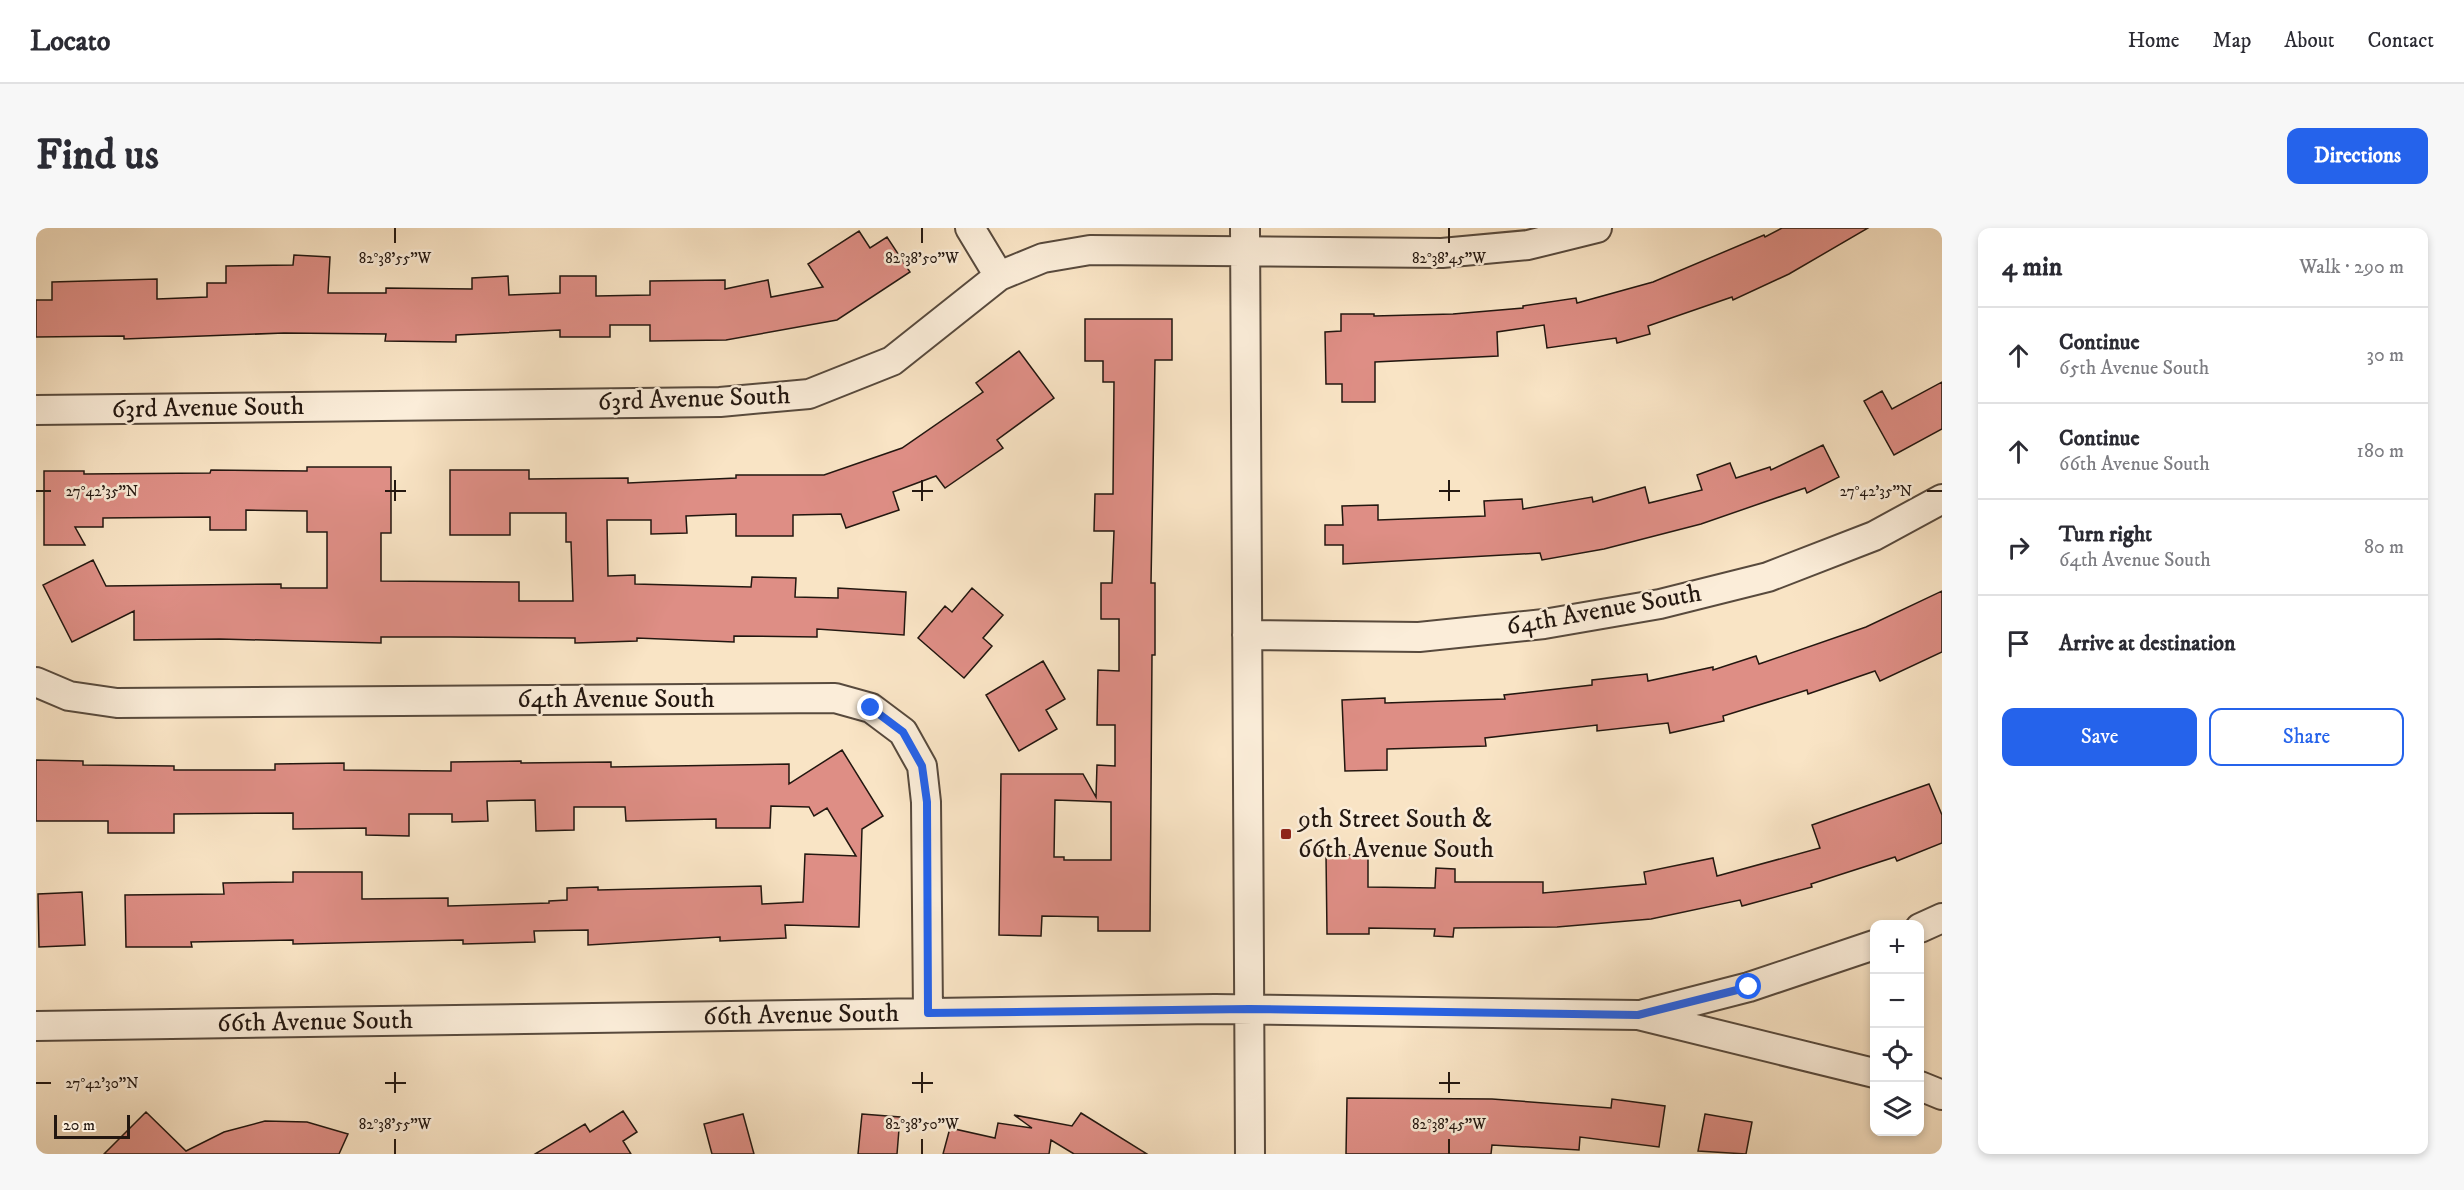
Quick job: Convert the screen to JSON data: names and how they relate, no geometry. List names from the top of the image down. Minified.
{"streets":{"street":["63rd Avenue South","64th Avenue South","66th Avenue South"]},"crossings":[["64th Avenue South","66th Avenue South"]],"places":{"transit":["9th Street South & 66th Avenue South"]},"scale_bar":"20 m","page":{"header":"Locato","nav":["Home","Map","About","Contact"],"buttons":["Directions",["Save","Share"]],"title":"Find us","heading":["4 min","Walk · 290 m"],"list":[["Continue","65th Avenue South","30 m"],["Continue","66th Avenue South","180 m"],["Turn right","64th Avenue South","80 m"],"Arrive at destination"],"map_buttons":["+","−"],"scale":"20 m"},"coordinates":["82°38'55\"W","82°38'50\"W","82°38'45\"W","27°42'35\"N","27°42'30\"N"]}
